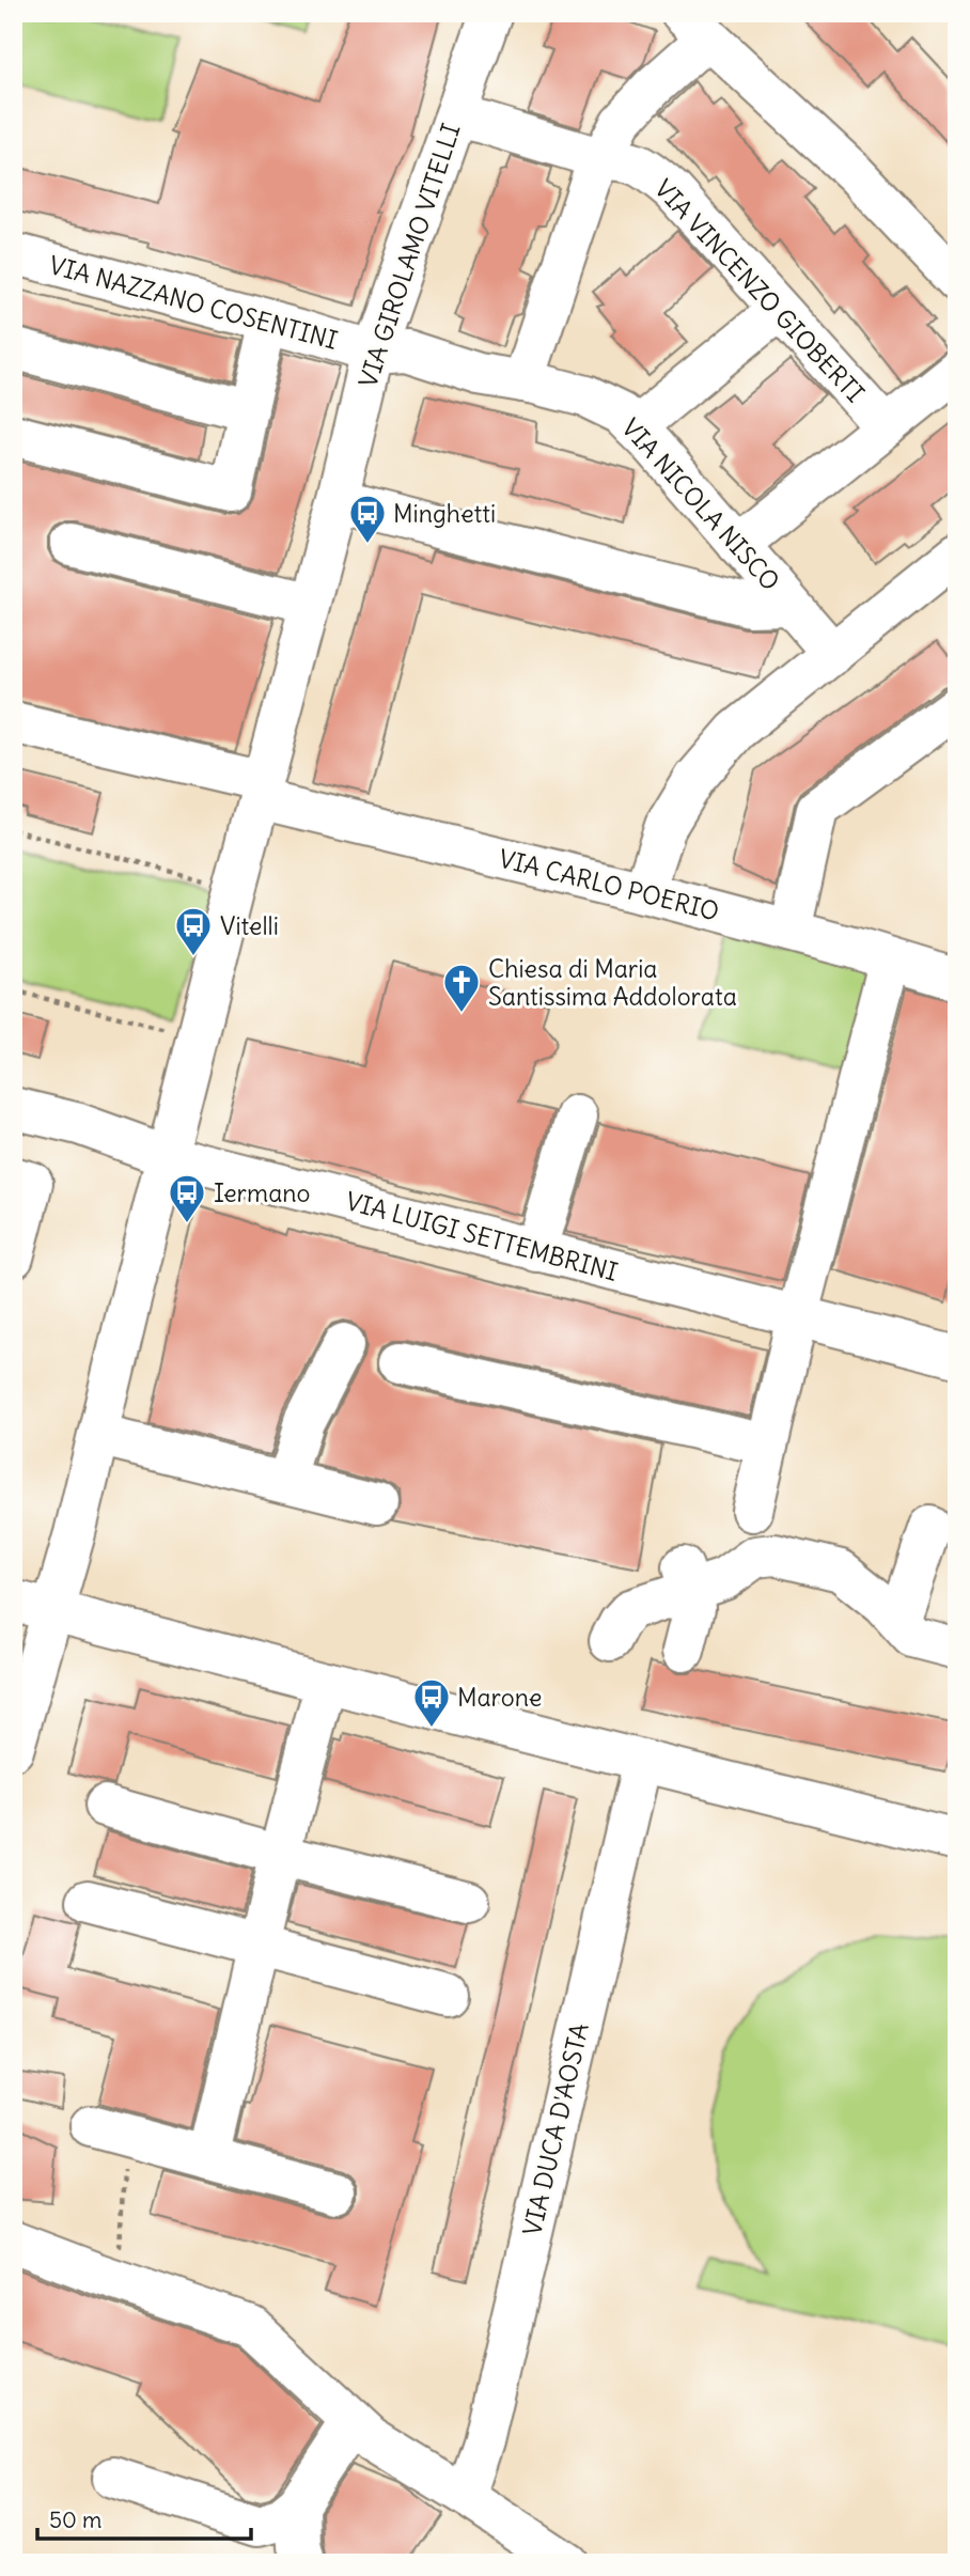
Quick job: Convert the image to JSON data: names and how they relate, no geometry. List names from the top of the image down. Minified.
{"streets":{"street":["VIA GIROLAMO VITELLI","VIA VINCENZO GIOBERTI","VIA NAZZANO COSENTINI","VIA NICOLA NISCO","VIA CARLO POERIO","VIA LUIGI SETTEMBRINI","VIA DUCA D'AOSTA"]},"crossings":[["VIA GIROLAMO VITELLI","VIA VINCENZO GIOBERTI"],["VIA GIROLAMO VITELLI","VIA NAZZANO COSENTINI"],["VIA GIROLAMO VITELLI","VIA NICOLA NISCO"],["VIA GIROLAMO VITELLI","VIA CARLO POERIO"],["VIA GIROLAMO VITELLI","VIA LUIGI SETTEMBRINI"],["VIA NAZZANO COSENTINI","VIA NICOLA NISCO"]],"places":{"bus stop":["Minghetti","Vitelli","Iermano","Marone"],"church":["Chiesa di Maria Santissima Addolorata"]},"scale_bar":"50 m"}
